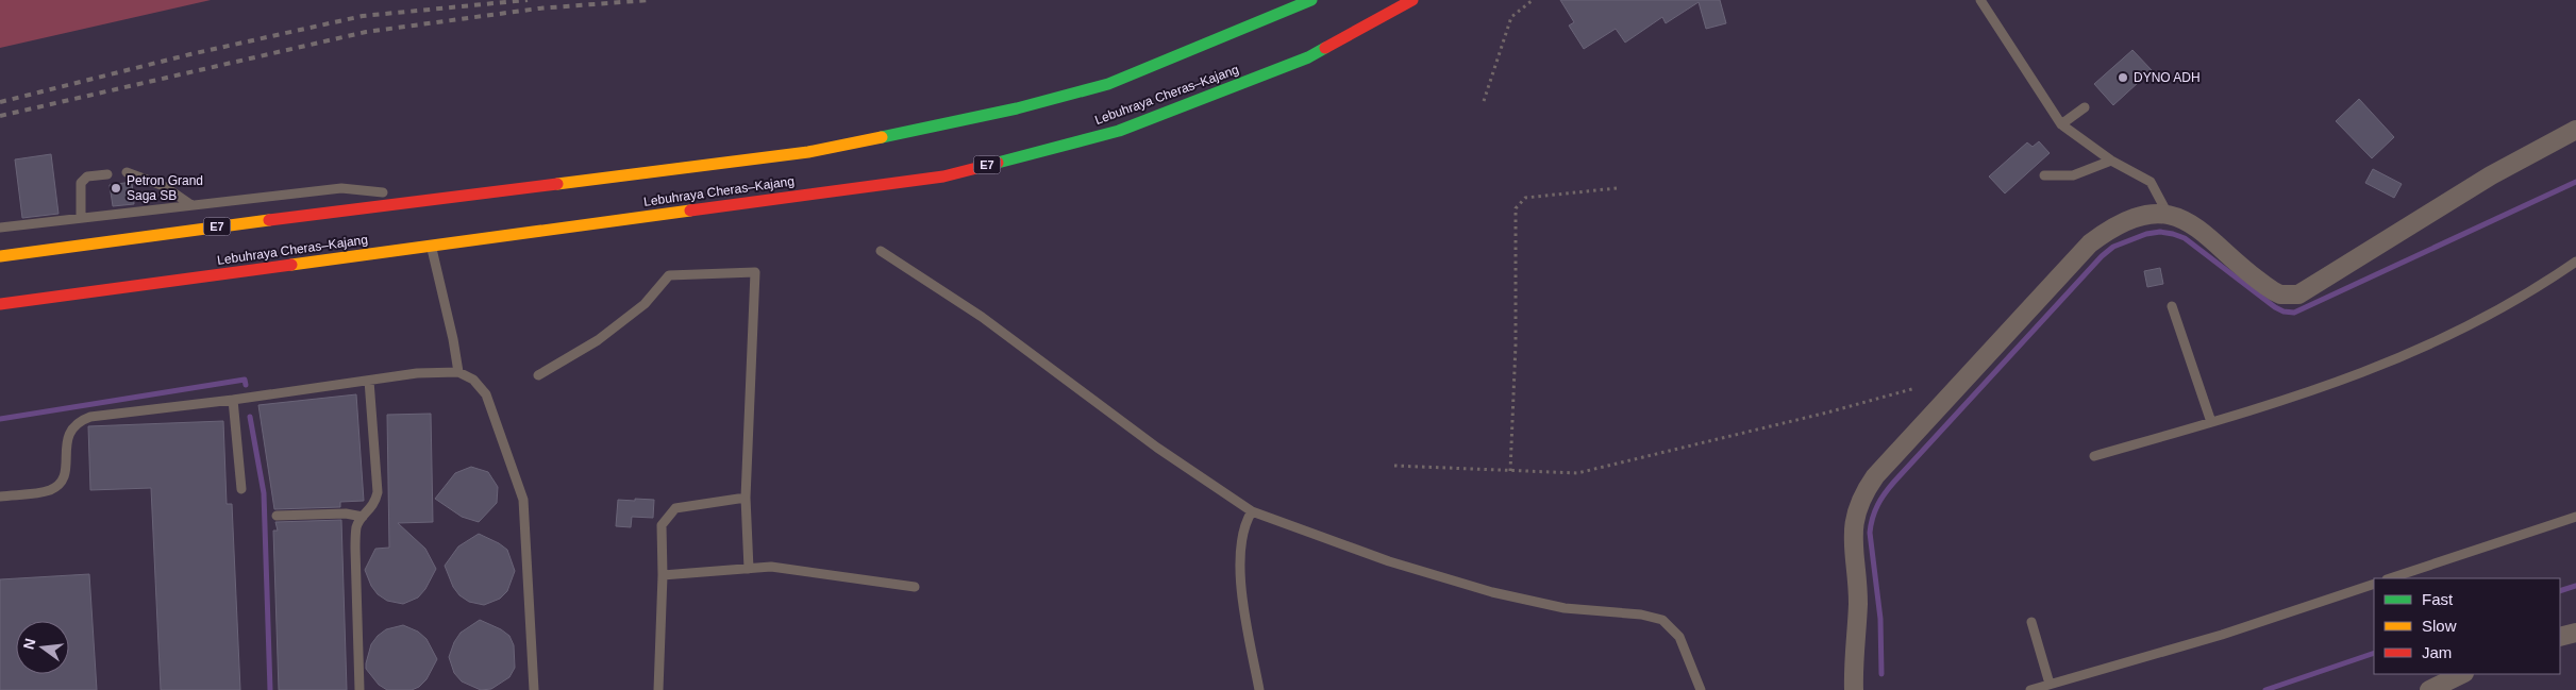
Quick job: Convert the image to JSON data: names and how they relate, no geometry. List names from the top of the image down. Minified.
{"streets":{"highway":["Lebuhraya Cheras–Kajang","E7"]},"places":["DYNO ADH","Petron Grand Saga SB"],"legend":["Fast","Slow","Jam"],"north":"left"}
